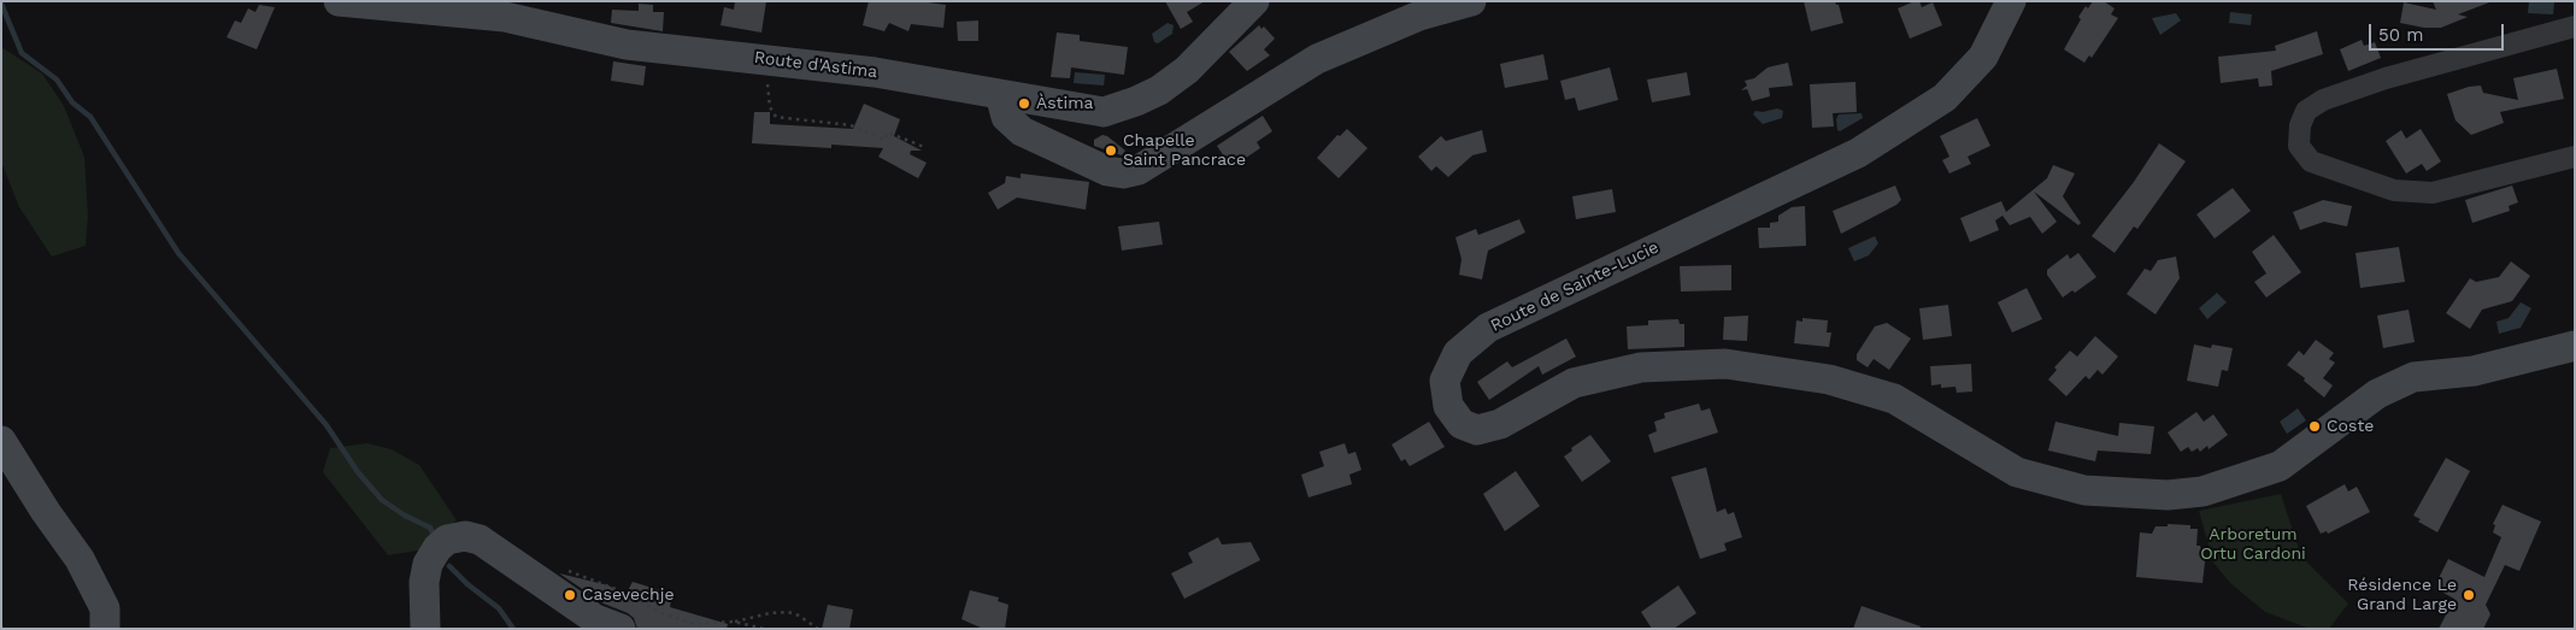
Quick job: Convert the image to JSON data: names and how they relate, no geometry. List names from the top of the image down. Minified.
{"streets":{"street":["Route d'Astima","Route de Sainte-Lucie"]},"parks":["Arboretum Ortu Cardoni"],"places":["Àstima","Chapelle Saint Pancrace","Coste","Casevechje","Résidence Le Grand Large"],"scale_bar":"50 m"}
